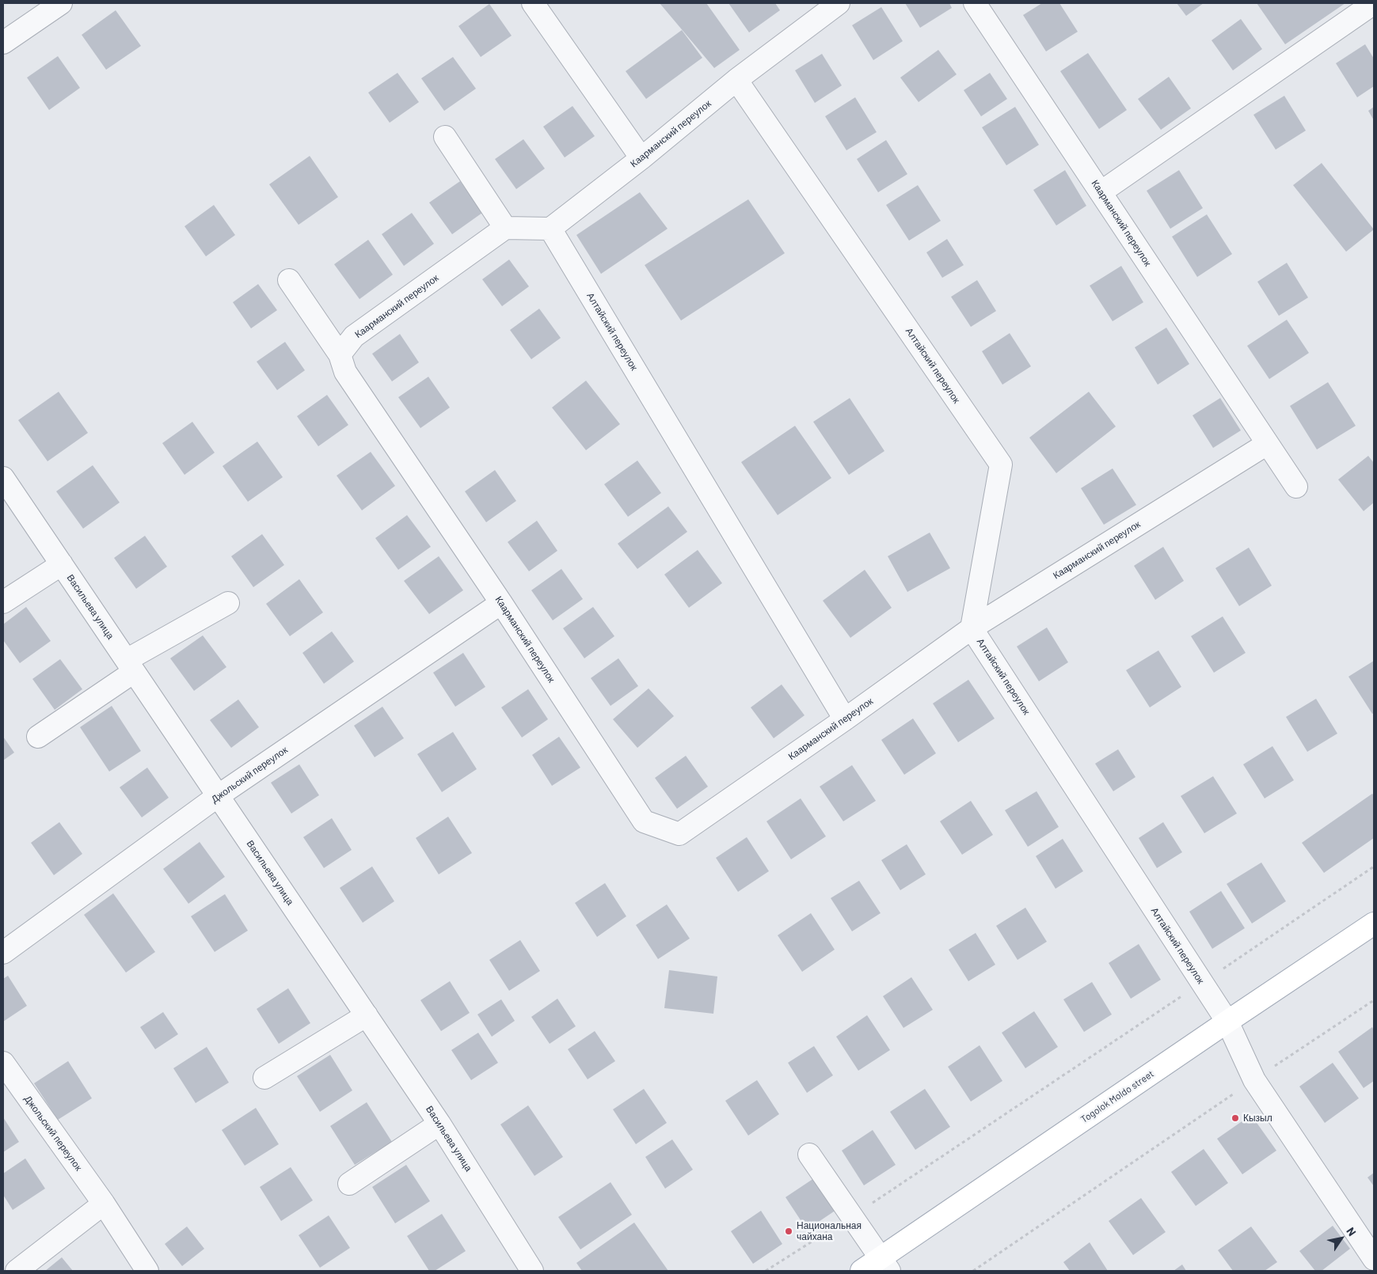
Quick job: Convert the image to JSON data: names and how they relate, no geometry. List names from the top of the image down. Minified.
{"streets":{"main road":["Togolok Moldo street"],"street":["Каарманский переулок","Алтайский переулок","Васильева улица","Джольский переулок"]},"crossings":[["Каарманский переулок","Алтайский переулок"],["Каарманский переулок","Джольский переулок"],["Алтайский переулок","Togolok Moldo street"],["Васильева улица","Джольский переулок"]],"places":["Кызыл","Национальная чайхана"],"north":"top right"}
